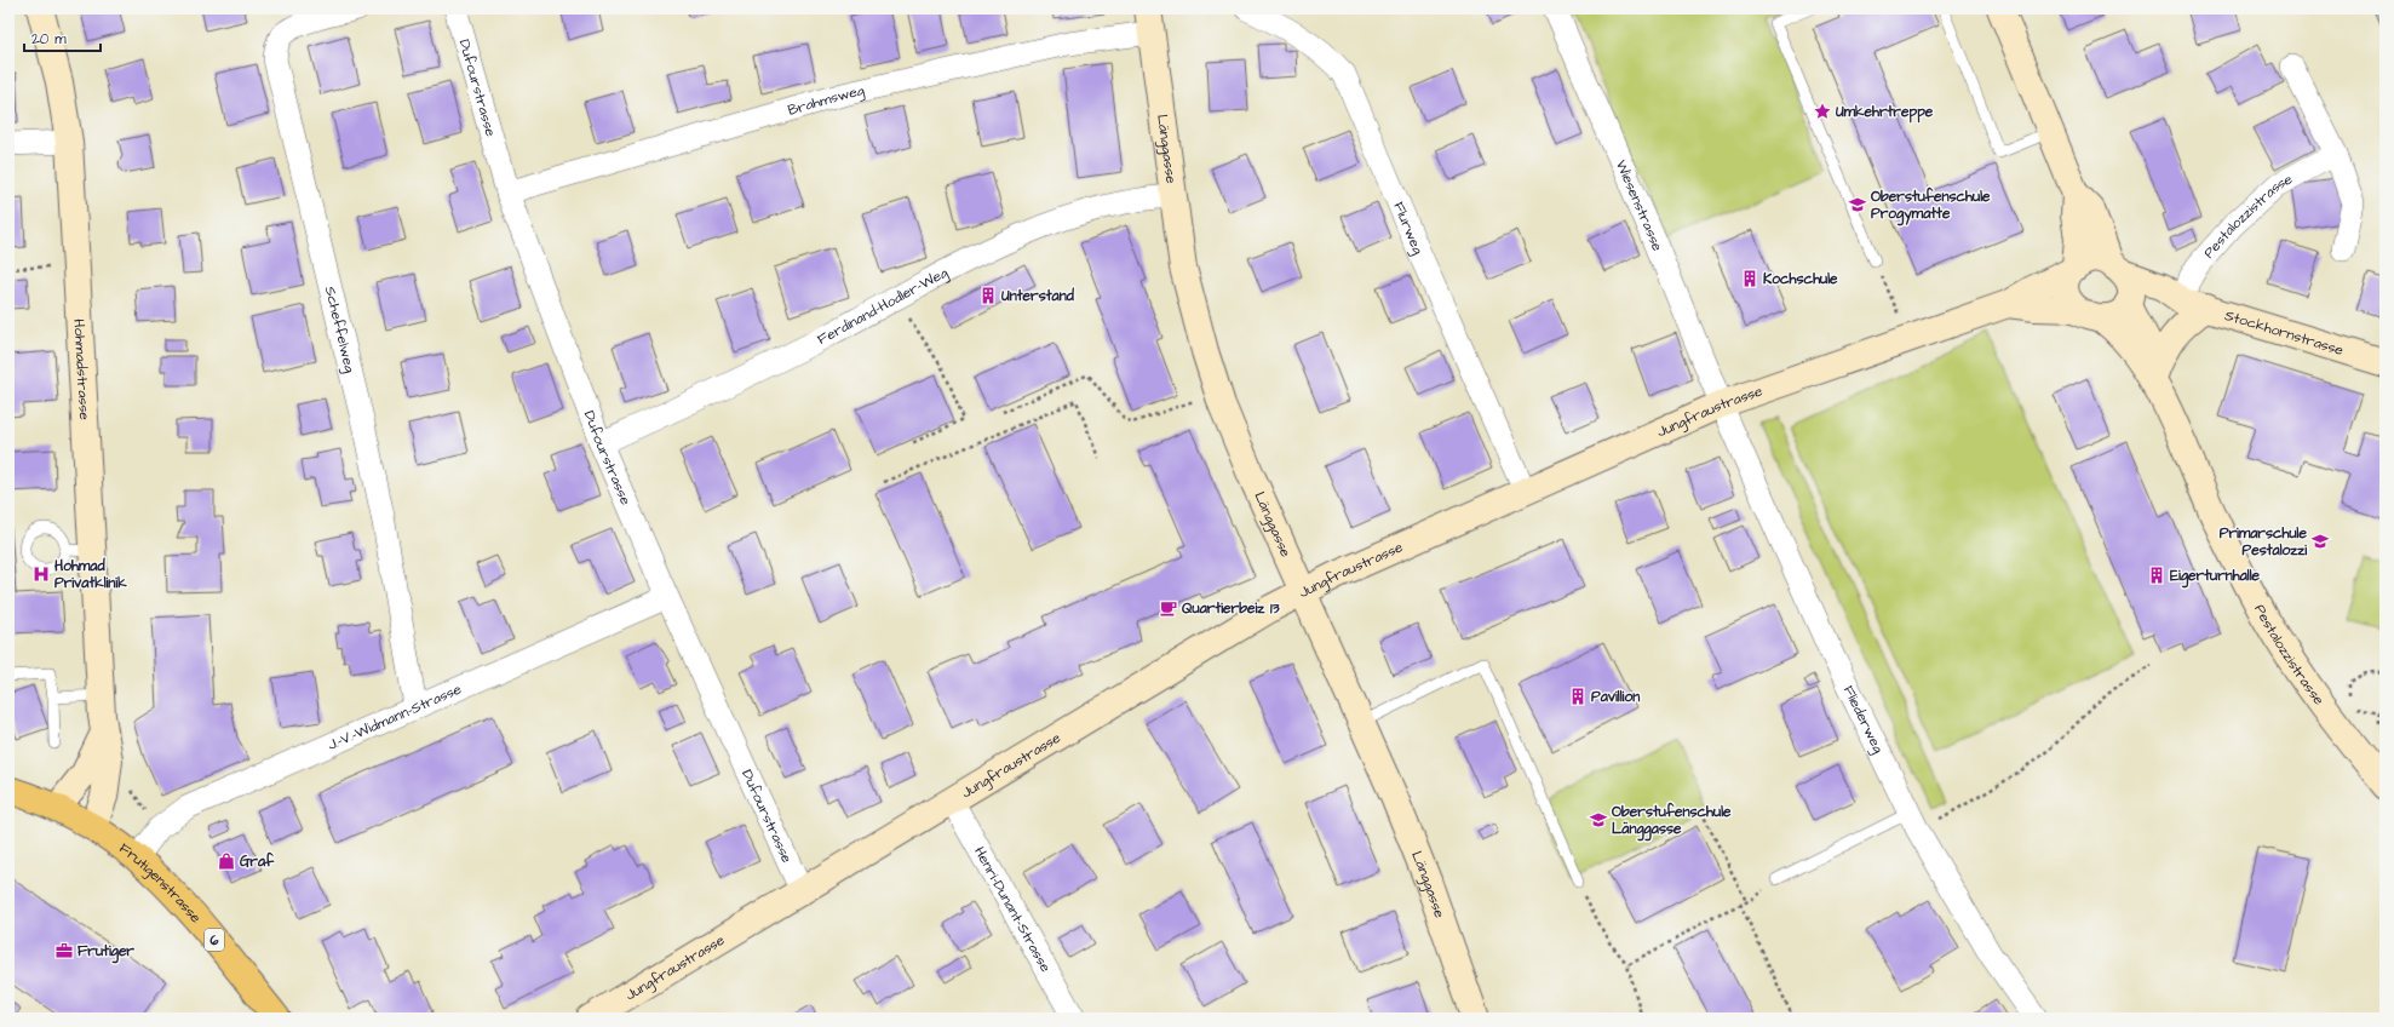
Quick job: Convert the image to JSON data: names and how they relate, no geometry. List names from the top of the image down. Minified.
{"streets":{"main road":["Frutigenstrasse","6"],"street":["Dufourstrasse","Brahmsweg","Länggasse","Wiesenstrasse","Pestalozzistrasse","Flurweg","Ferdinand-Hodler-Weg","Scheffelweg","Stockhornstrasse","Hohmadstrasse","Jungfraustrasse","J.-V.-Widmann-Strasse","Fliederweg","Henri-Dunant-Strasse"]},"crossings":[["Dufourstrasse","Brahmsweg"],["Dufourstrasse","Ferdinand-Hodler-Weg"],["Dufourstrasse","Jungfraustrasse"],["Dufourstrasse","J.-V.-Widmann-Strasse"],["Brahmsweg","Länggasse"],["Länggasse","Ferdinand-Hodler-Weg"],["Länggasse","Jungfraustrasse"],["Wiesenstrasse","Jungfraustrasse"],["Wiesenstrasse","Fliederweg"],["Pestalozzistrasse","Stockhornstrasse"],["Pestalozzistrasse","Jungfraustrasse"],["Flurweg","Jungfraustrasse"],["Scheffelweg","J.-V.-Widmann-Strasse"],["Stockhornstrasse","Jungfraustrasse"],["Hohmadstrasse","Frutigenstrasse"],["Jungfraustrasse","Fliederweg"],["Jungfraustrasse","Henri-Dunant-Strasse"],["J.-V.-Widmann-Strasse","Frutigenstrasse"]],"places":{"place":["Umkehrtreppe"],"school or university":["Oberstufenschule Progymatte","Primarschule Pestalozzi","Oberstufenschule Länggasse"],"building":["Kochschule","Unterstand","Eigerturnhalle","Pavillion"],"hospital":["Hohmad Privatklinik"],"cafe":["Quartierbeiz 13"],"shop":["Graf"],"office":["Frutiger"]},"scale_bar":"20 m"}
